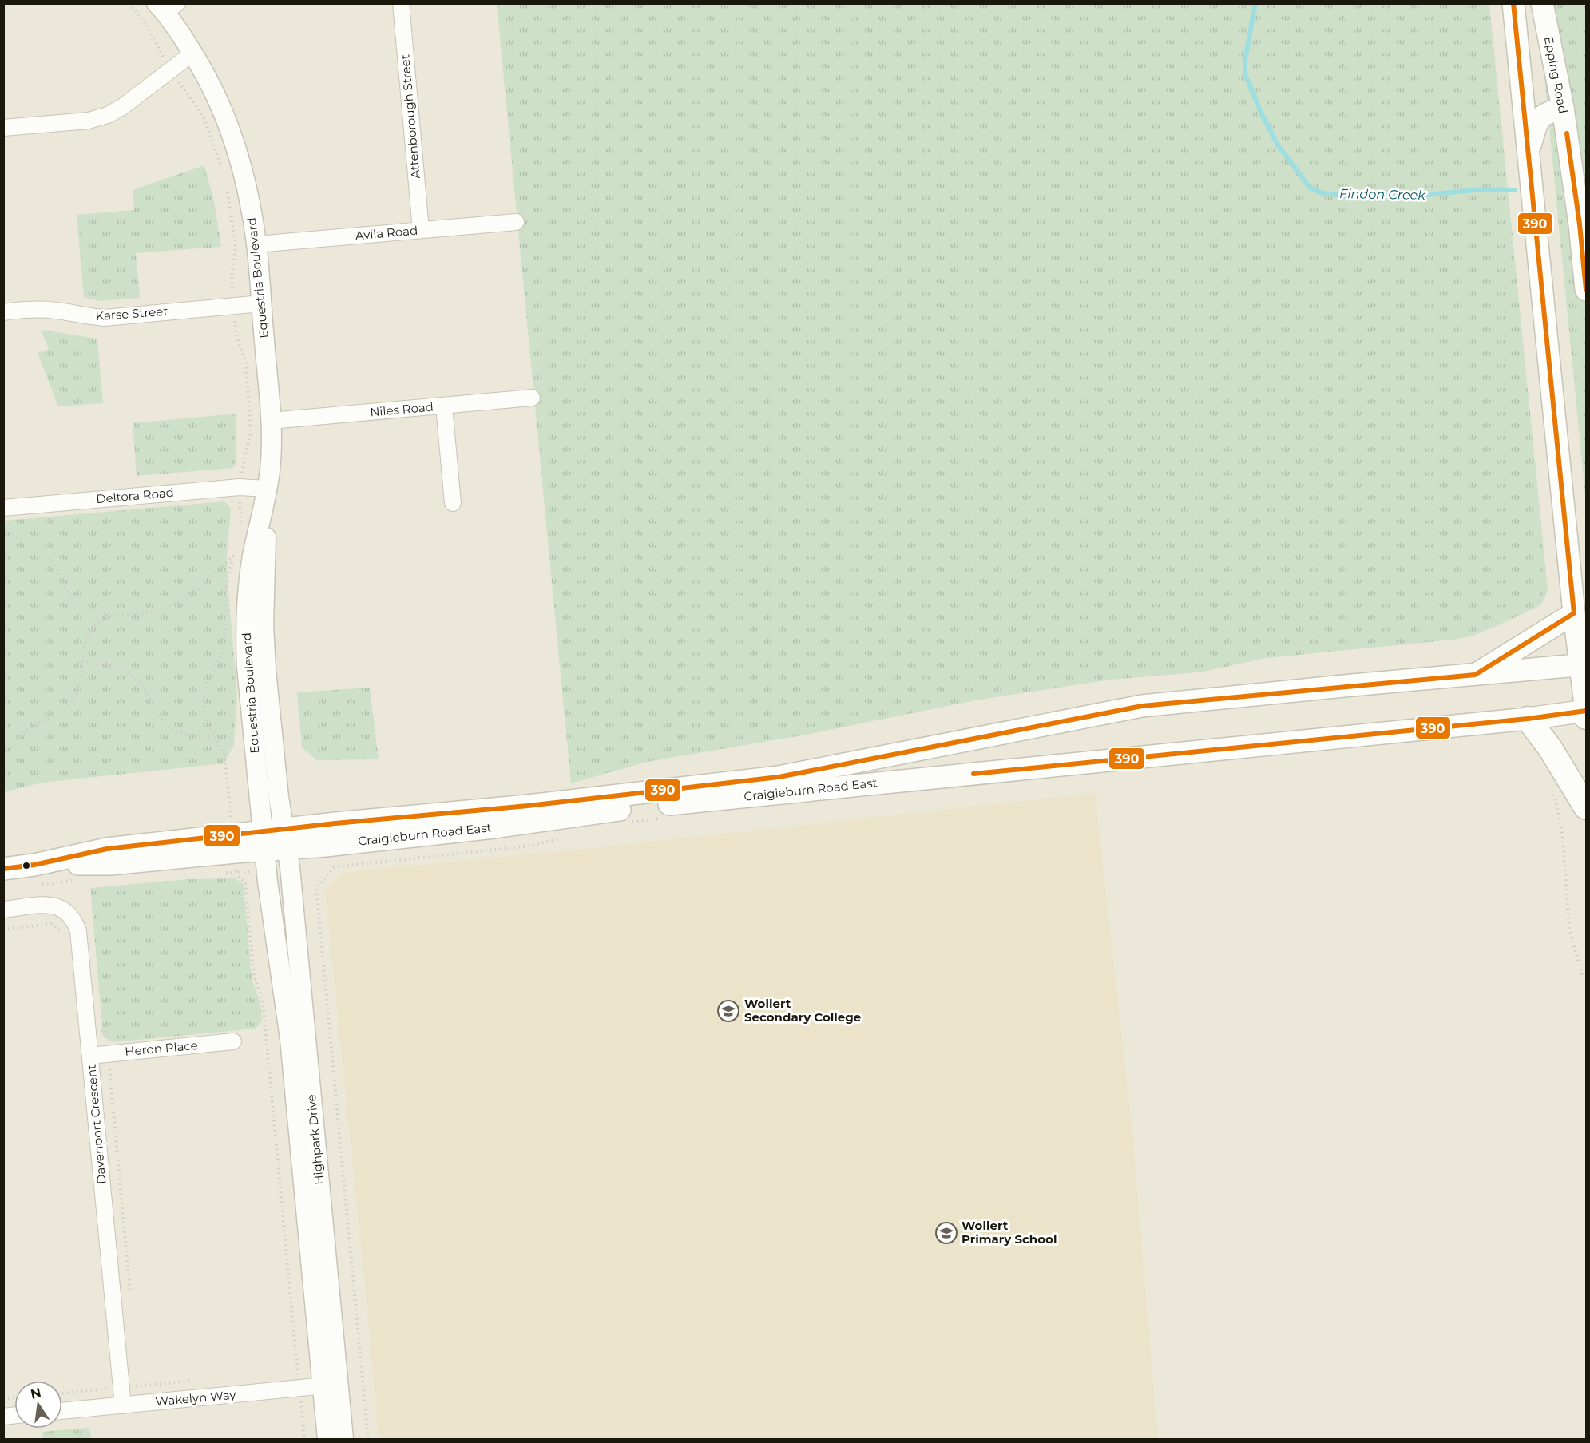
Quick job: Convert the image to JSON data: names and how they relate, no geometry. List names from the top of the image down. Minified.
{"streets":{"main road":["Epping Road","Craigieburn Road East"],"street":["Attenborough Street","Avila Road","Equestria Boulevard","Karse Street","Niles Road","Deltora Road","Heron Place","Davenport Crescent","Highpark Drive","Wakelyn Way"]},"crossings":[["Attenborough Street","Avila Road"],["Avila Road","Equestria Boulevard"],["Equestria Boulevard","Karse Street"],["Equestria Boulevard","Niles Road"],["Equestria Boulevard","Deltora Road"],["Equestria Boulevard","Craigieburn Road East"],["Equestria Boulevard","Highpark Drive"],["Craigieburn Road East","Highpark Drive"],["Heron Place","Davenport Crescent"],["Davenport Crescent","Wakelyn Way"],["Highpark Drive","Wakelyn Way"]],"water":["Findon Creek"],"places":{"school or university":["Wollert Secondary College","Wollert Primary School"]},"lines":["transit line 390"],"north":"top"}
